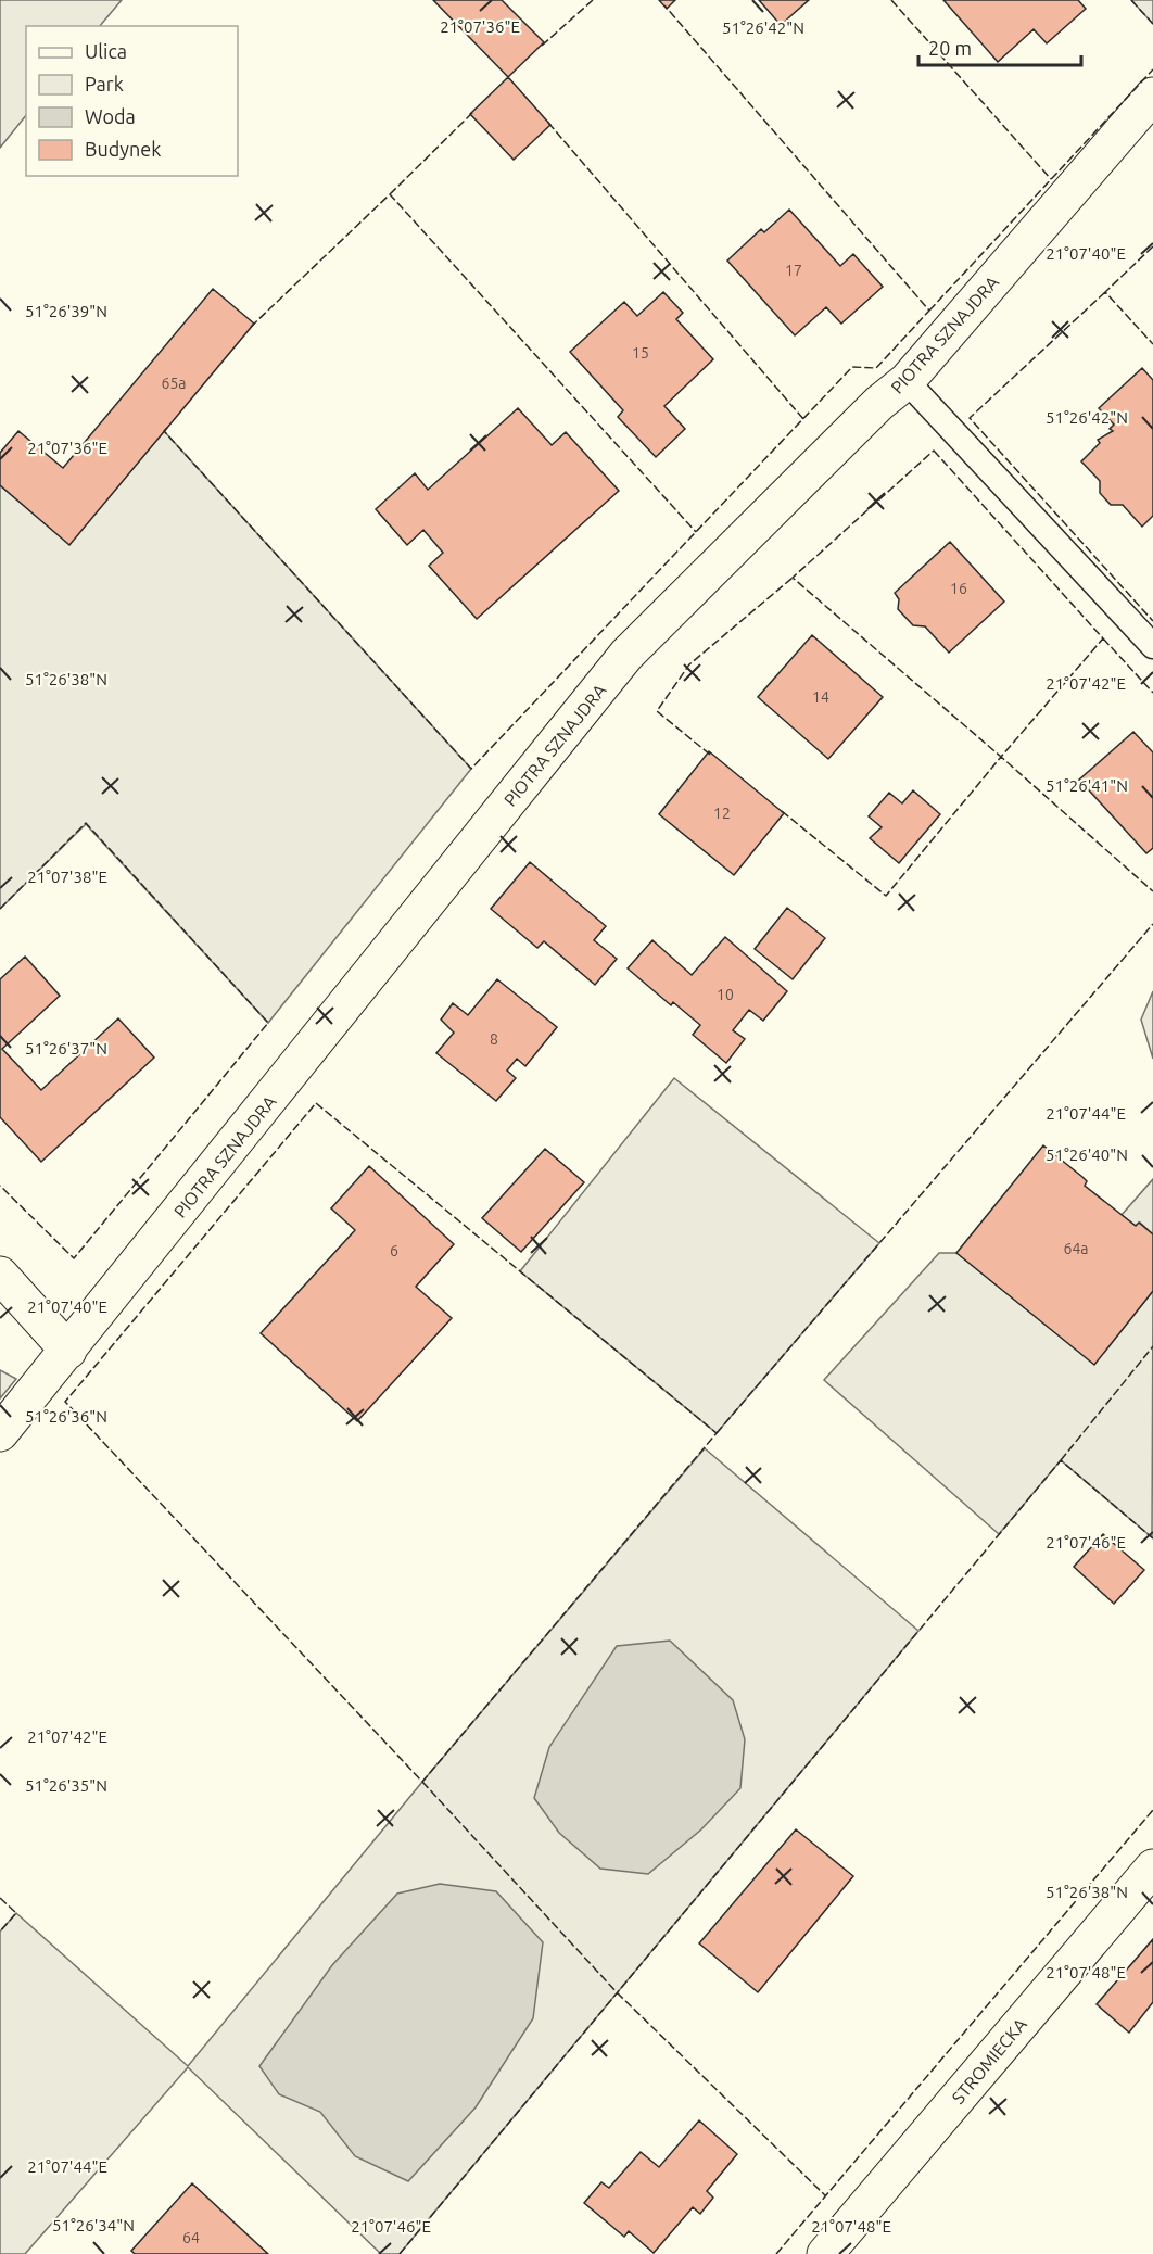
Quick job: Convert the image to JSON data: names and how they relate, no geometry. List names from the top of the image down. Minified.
{"streets":{"street":["PIOTRA SZNAJDRA","STROMIECKA"]},"house_numbers":["17","15","65a","16","14","12","10","8","64a","6","64"],"legend":["Ulica","Park","Woda","Budynek"],"scale_bar":"20 m","coordinates":["21°07'36\"E","51°26'42\"N","21°07'40\"E","51°26'39\"N","51°26'38\"N","21°07'42\"E","51°26'41\"N","21°07'38\"E","51°26'37\"N","21°07'44\"E","51°26'40\"N","51°26'36\"N","21°07'46\"E","51°26'35\"N","21°07'48\"E","51°26'34\"N"]}
